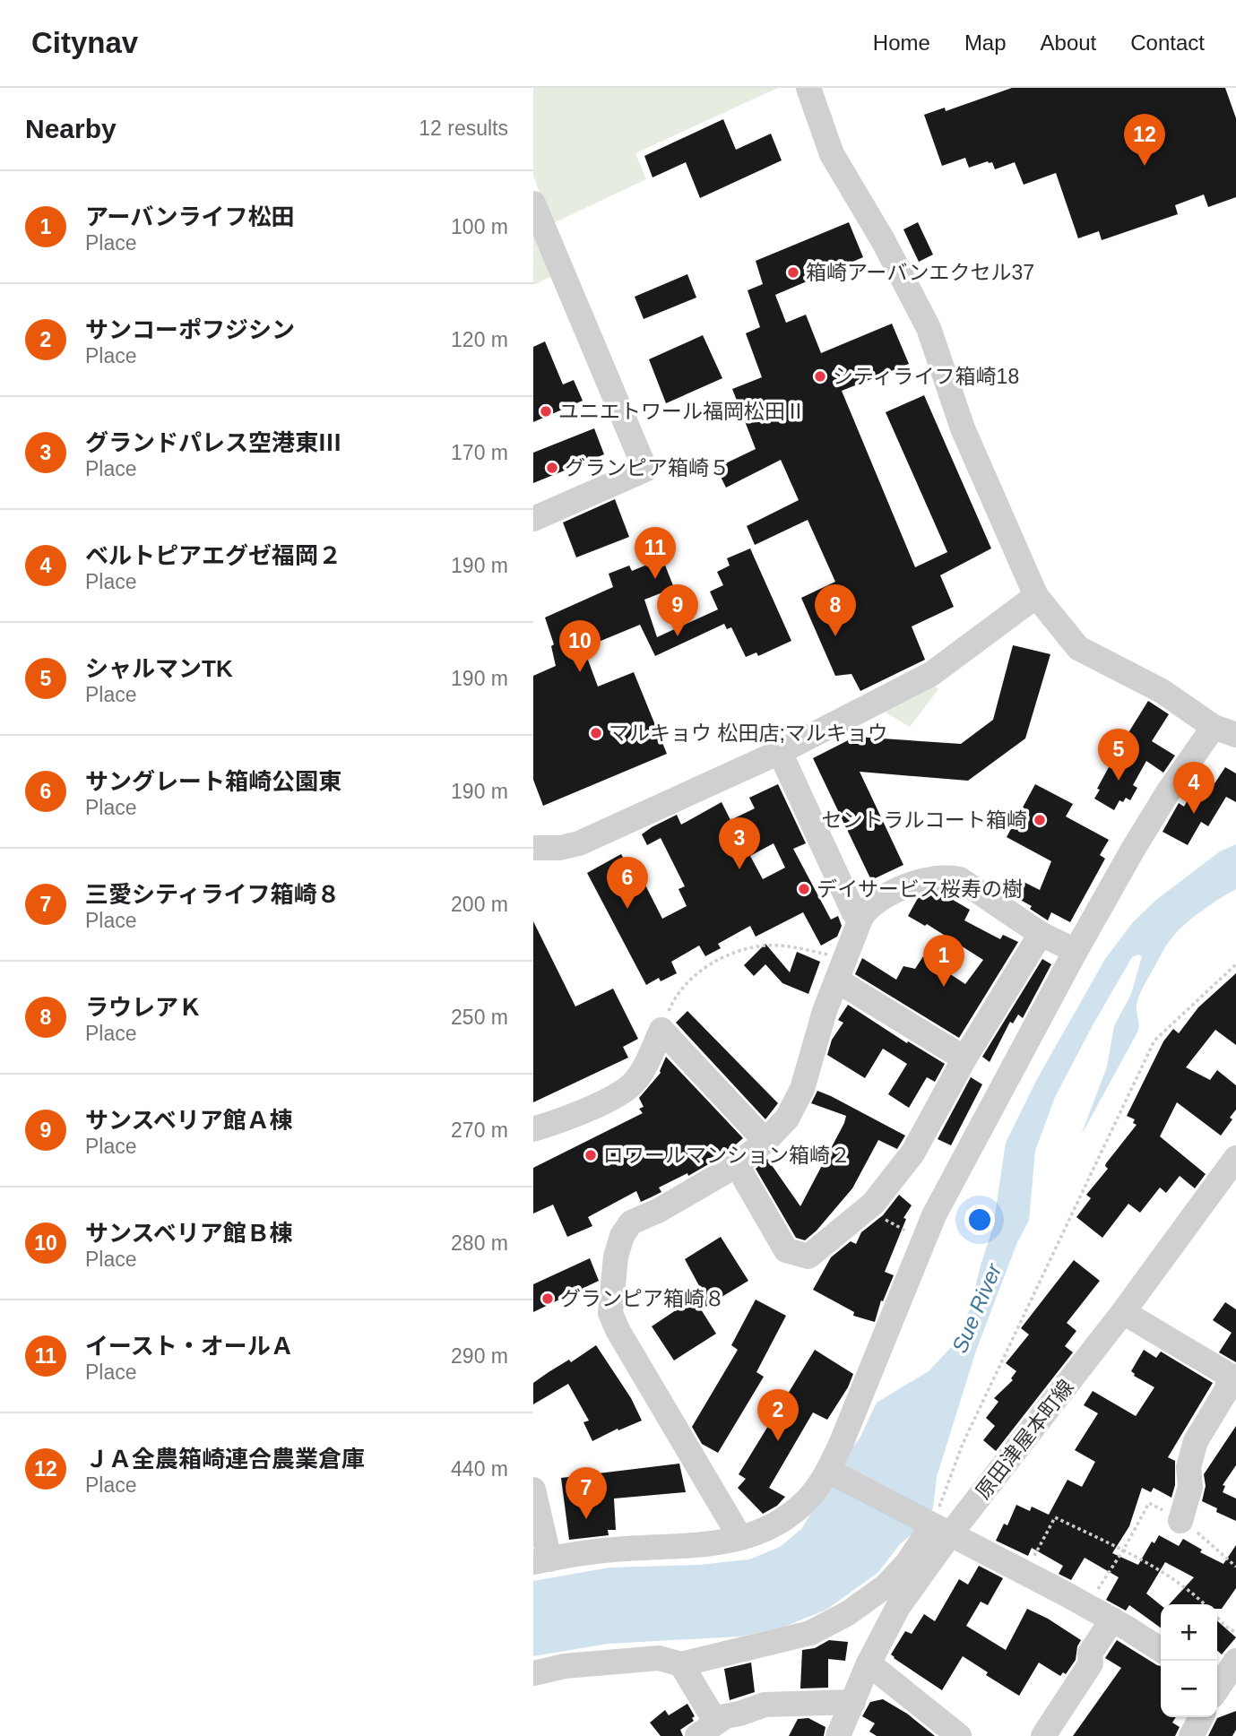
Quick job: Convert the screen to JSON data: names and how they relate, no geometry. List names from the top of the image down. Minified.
{"streets":{"street":["原田津屋本町線"]},"water":["Sue River"],"places":["箱崎アーバンエクセル37","シティライフ箱崎18","ユニエトワール福岡松田Ⅱ","グランピア箱崎５","マルキョウ 松田店;マルキョウ","セントラルコート箱崎","デイサービス桜寿の樹","ロワールマンション箱崎２","グランピア箱崎８"],"page":{"header":"Citynav","nav":["Home","Map","About","Contact"],"heading":["Nearby","12 results"],"pins":["12","11","8","9","10","5","4","3","6","1","2","7"],"list":[{"mark":"1","name":"アーバンライフ松田","note":"Place","value":"100 m"},{"mark":"2","name":"サンコーポフジシン","note":"Place","value":"120 m"},{"mark":"3","name":"グランドパレス空港東Ⅲ","note":"Place","value":"170 m"},{"mark":"4","name":"ベルトピアエグゼ福岡２","note":"Place","value":"190 m"},{"mark":"5","name":"シャルマンTK","note":"Place","value":"190 m"},{"mark":"6","name":"サングレート箱崎公園東","note":"Place","value":"190 m"},{"mark":"7","name":"三愛シティライフ箱崎８","note":"Place","value":"200 m"},{"mark":"8","name":"ラウレアＫ","note":"Place","value":"250 m"},{"mark":"9","name":"サンスベリア館Ａ棟","note":"Place","value":"270 m"},{"mark":"10","name":"サンスベリア館Ｂ棟","note":"Place","value":"280 m"},{"mark":"11","name":"イースト・オールＡ","note":"Place","value":"290 m"},{"mark":"12","name":"ＪＡ全農箱崎連合農業倉庫","note":"Place","value":"440 m"}],"map_buttons":["+","−"]}}
